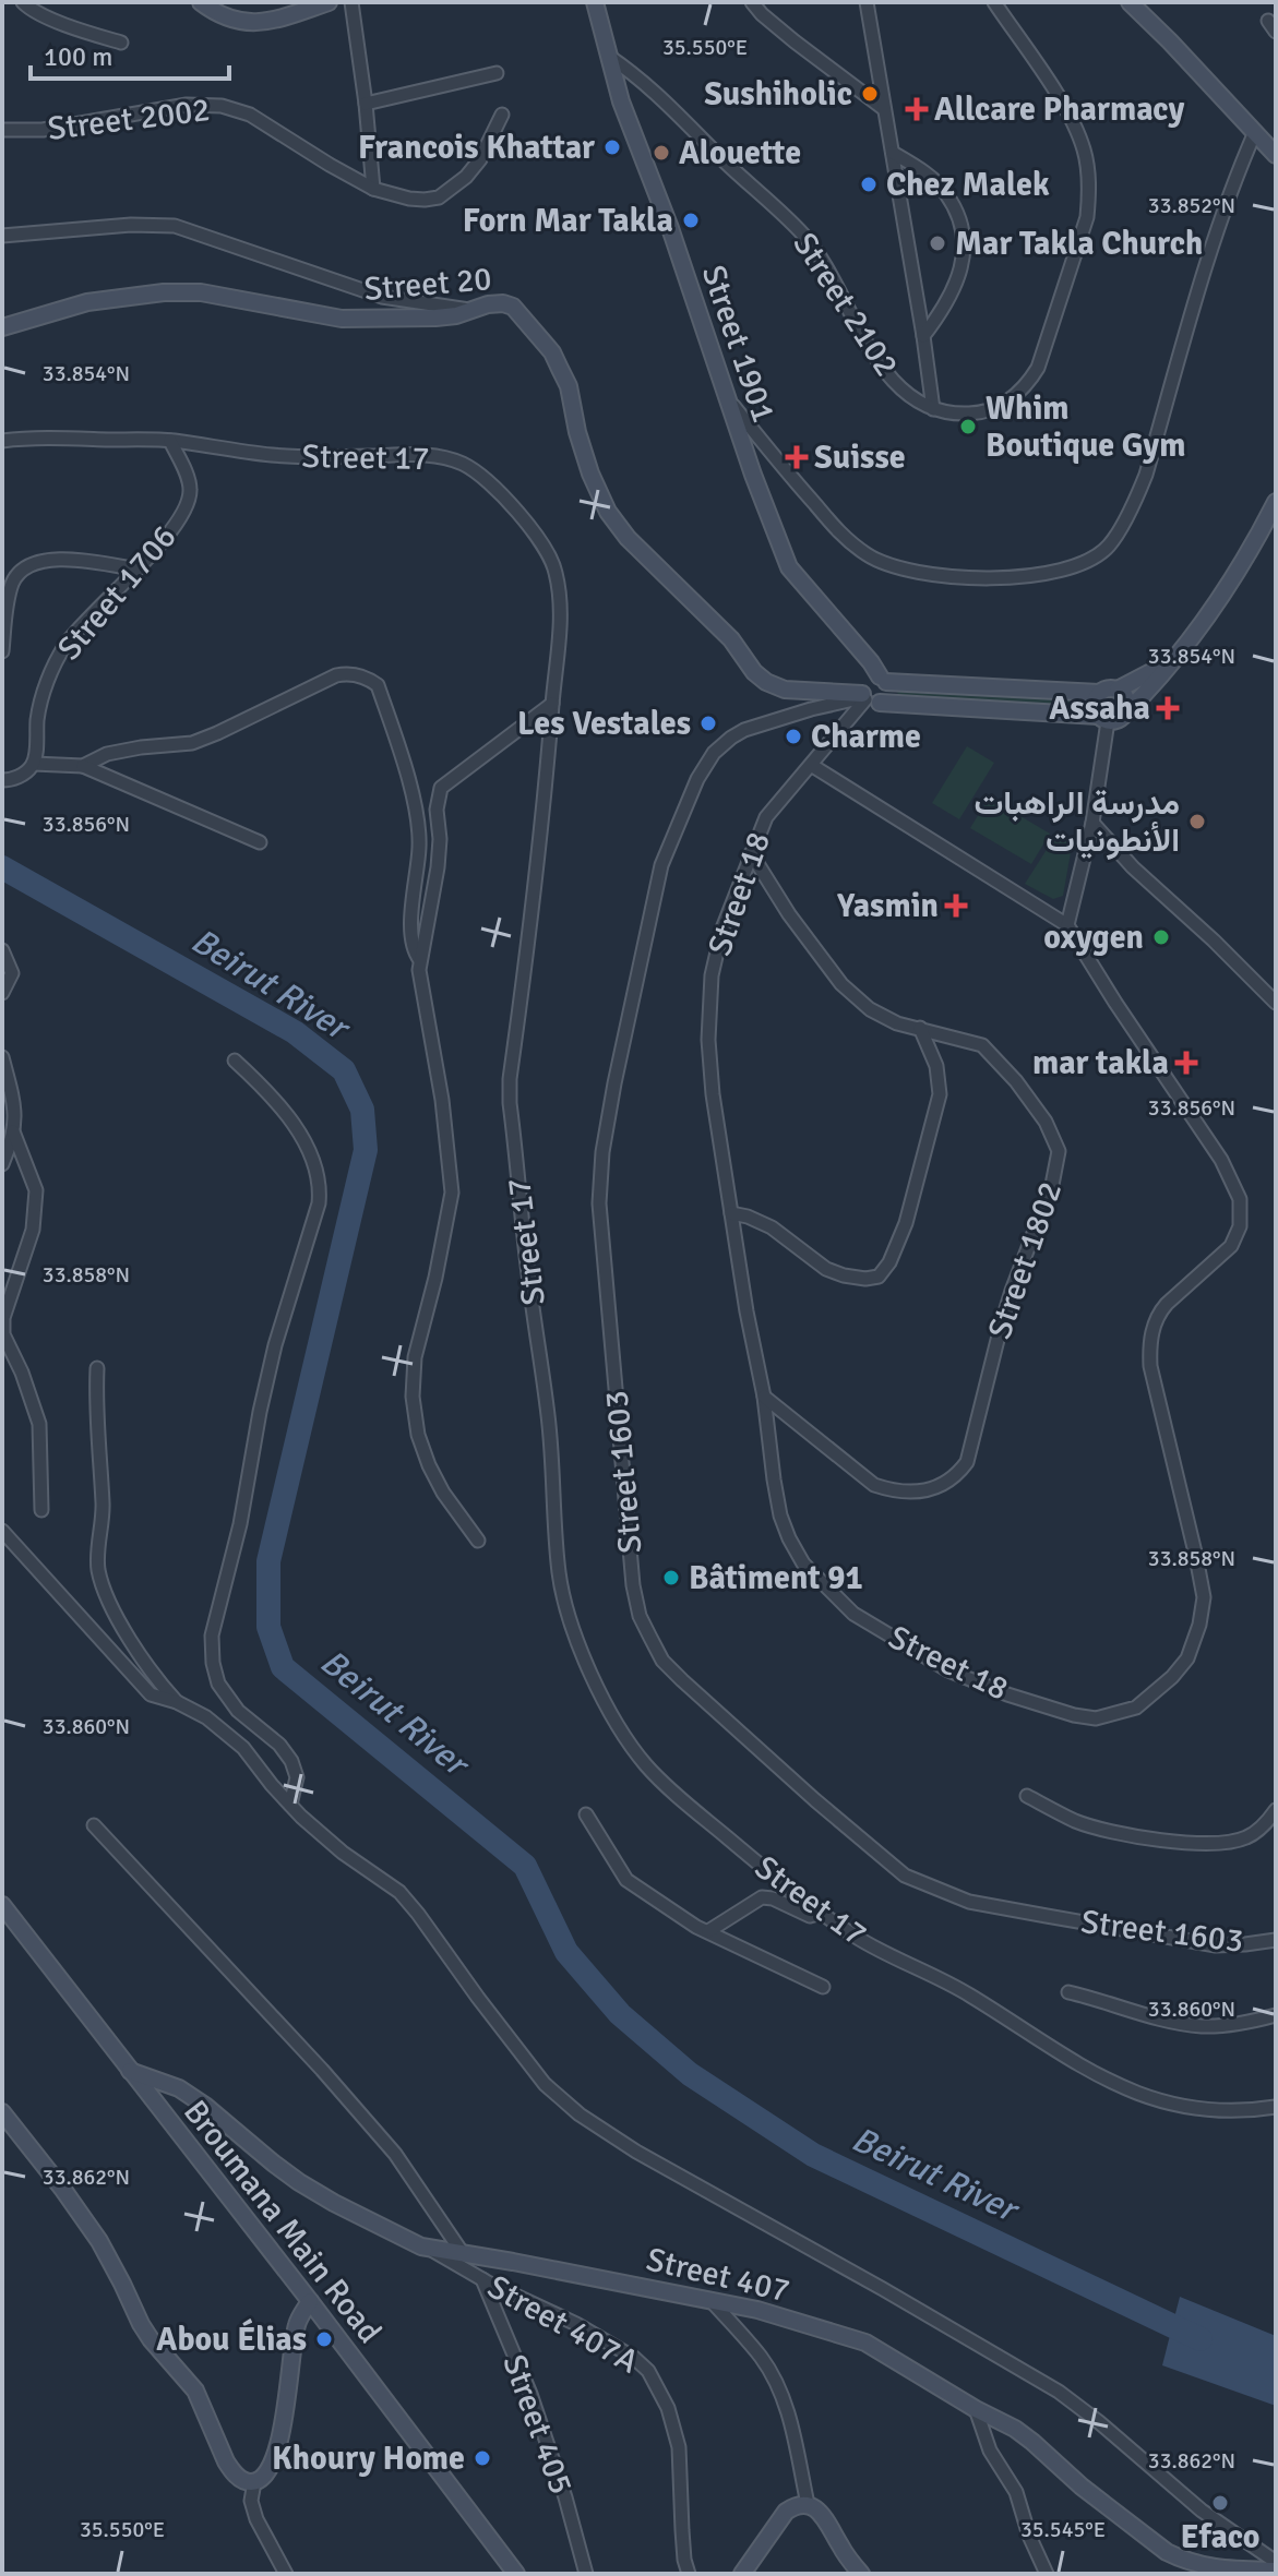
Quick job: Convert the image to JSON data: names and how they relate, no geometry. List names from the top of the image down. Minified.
{"streets":{"street":["Street 2002","Street 20","Street 2102","Street 1901","Street 17","Street 1706","Street 18","Street 1802","Street 1603","Broumana Main Road","Street 407","Street 407A","Street 405"]},"crossings":[["Street 20","Street 18"],["Street 20","Street 1603"],["Street 2102","Street 1901"],["Street 17","Street 1706"],["Street 18","Street 1802"],["Street 18","Street 1603"],["Broumana Main Road","Street 407"],["Street 407","Street 407A"],["Street 407A","Street 405"]],"water":["Beirut River"],"places":{"other":["Sushiholic","Francois Khattar","Alouette","Chez Malek","Forn Mar Takla","Mar Takla Church","Whim Boutique Gym","Les Vestales","Charme","مدرسة الراهبات الأنطونيات","oxygen","Bâtiment 91","Abou Élias","Khoury Home","Efaco"],"health":["Allcare Pharmacy","Suisse","Assaha","Yasmin","mar takla"]},"scale_bar":"100 m","coordinates":["35.550°E","33.852°N","33.854°N","33.856°N","33.858°N","33.860°N","33.862°N","35.545°E"]}
